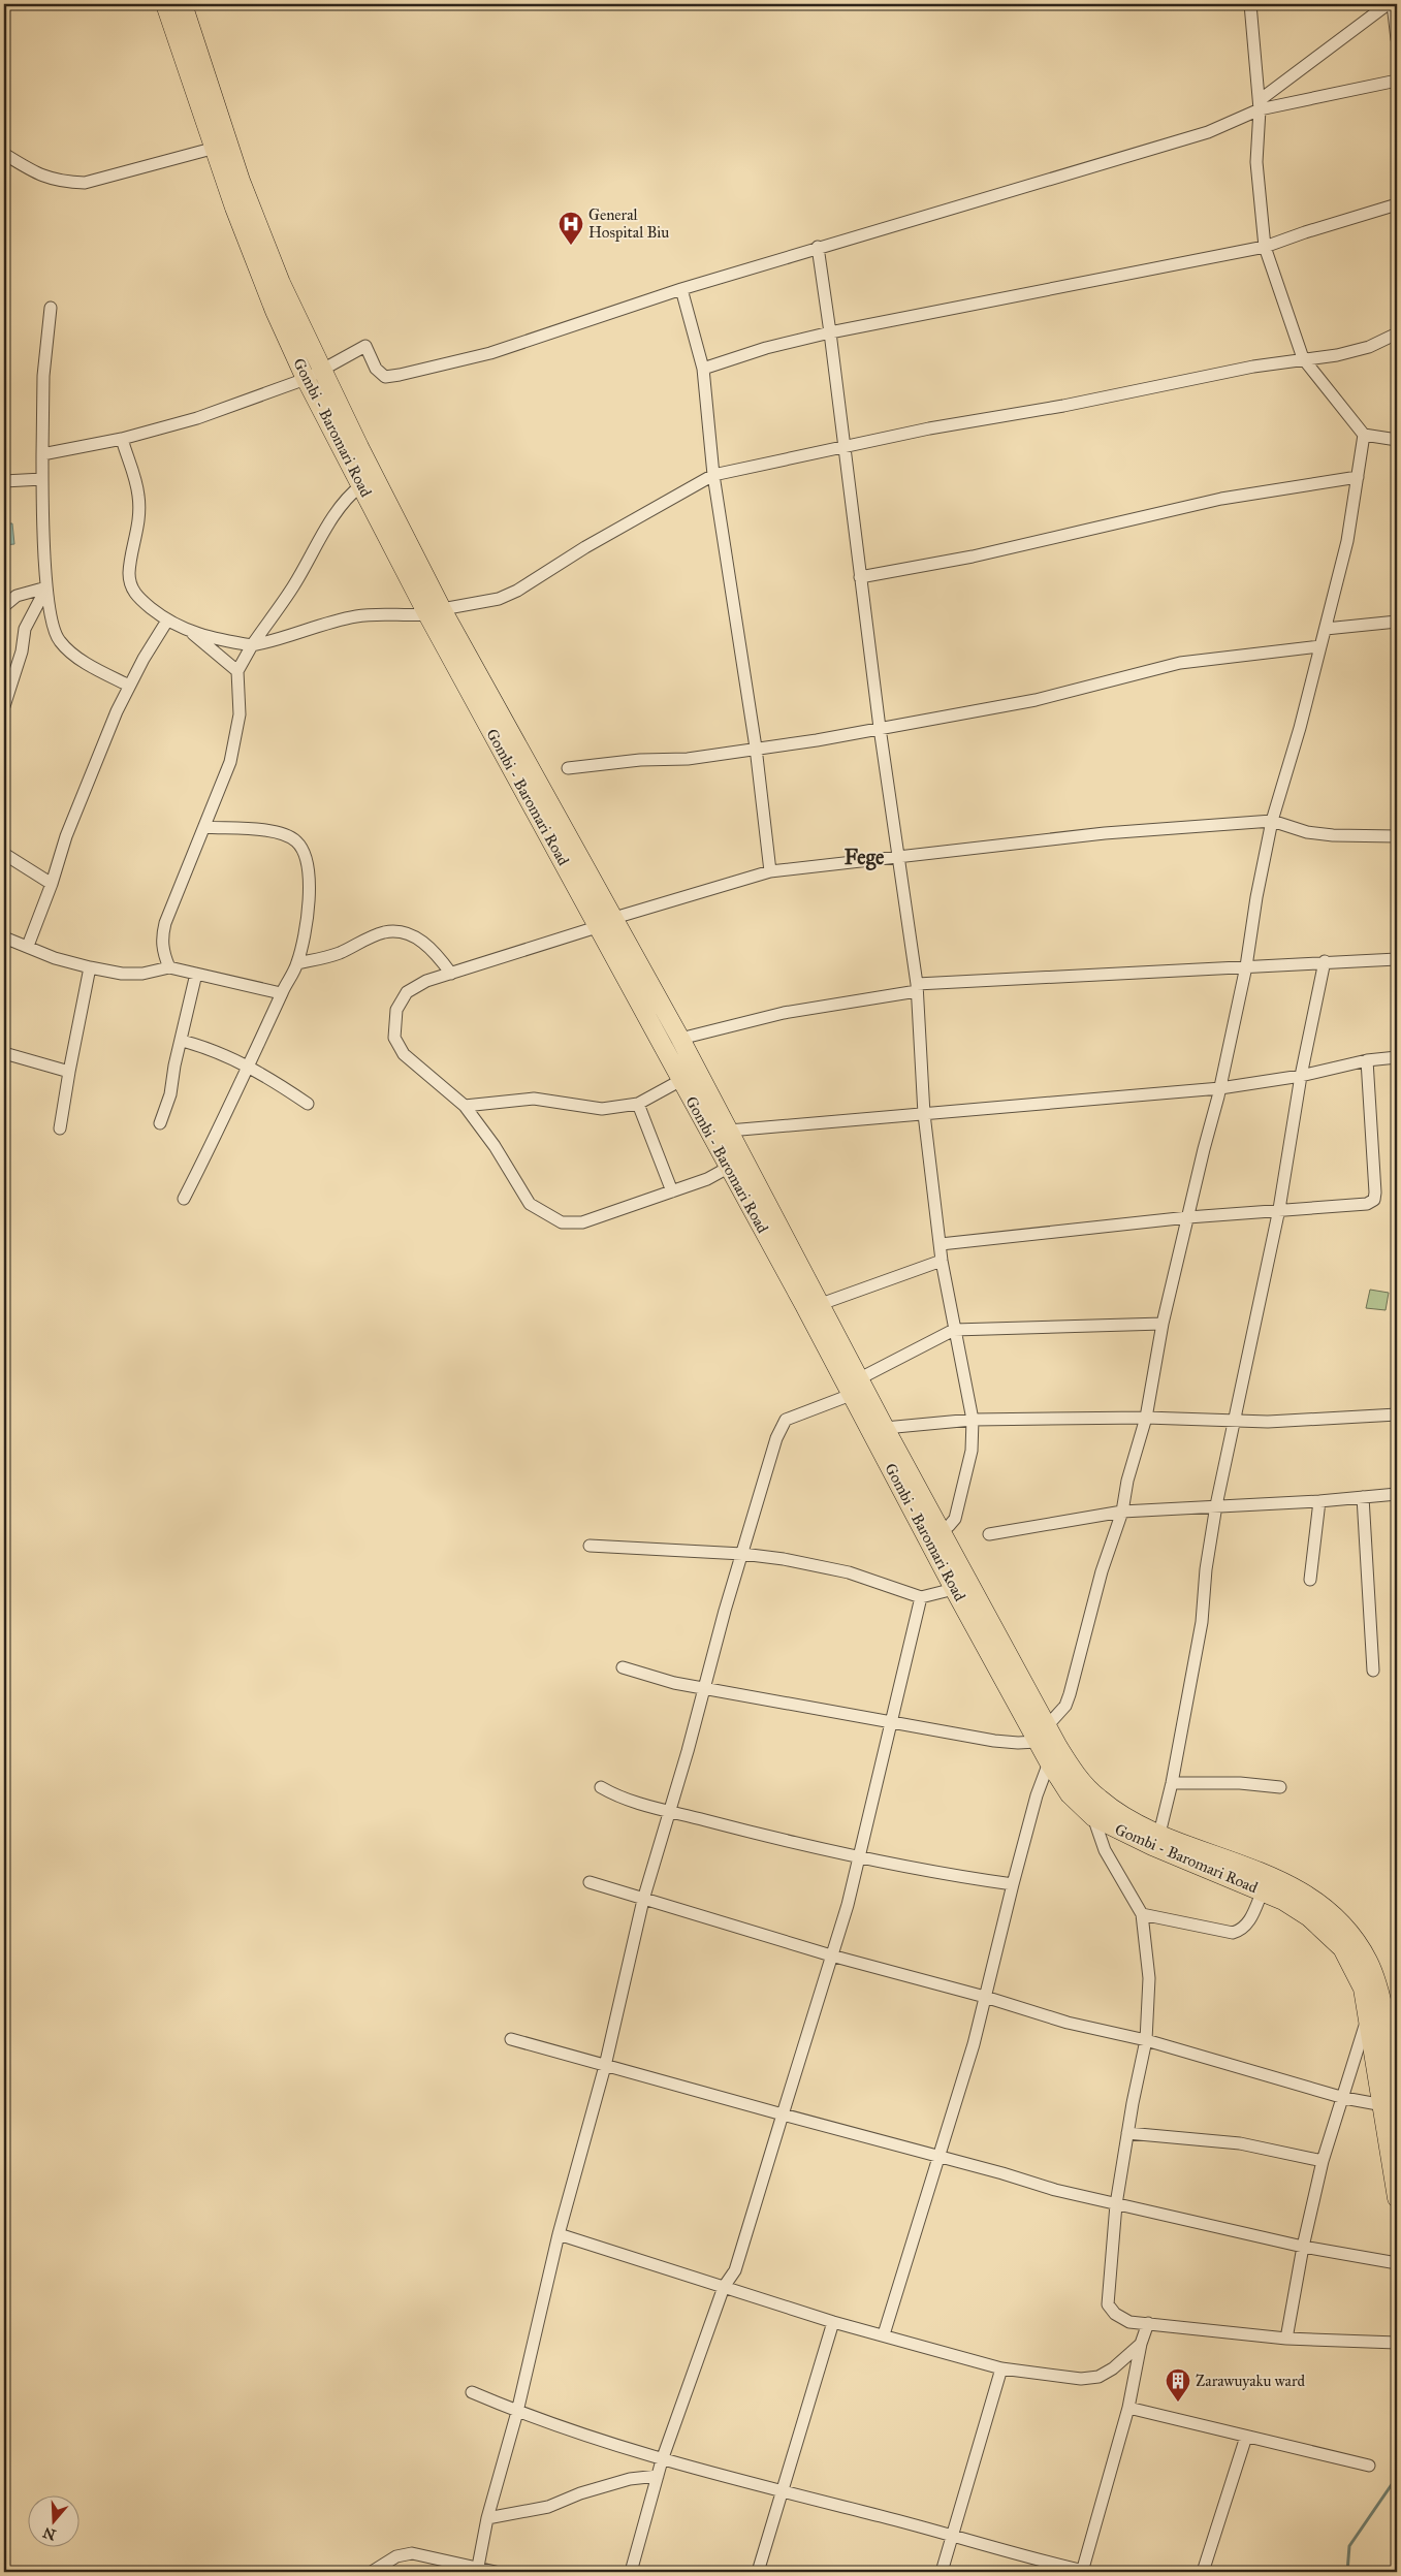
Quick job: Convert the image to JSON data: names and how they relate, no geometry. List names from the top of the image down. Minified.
{"streets":{"main road":["Gombi - Baromari Road"]},"districts":["Fege"],"places":{"hospital":["General Hospital Biu"],"building":["Zarawuyaku ward"]},"north":"bottom"}
